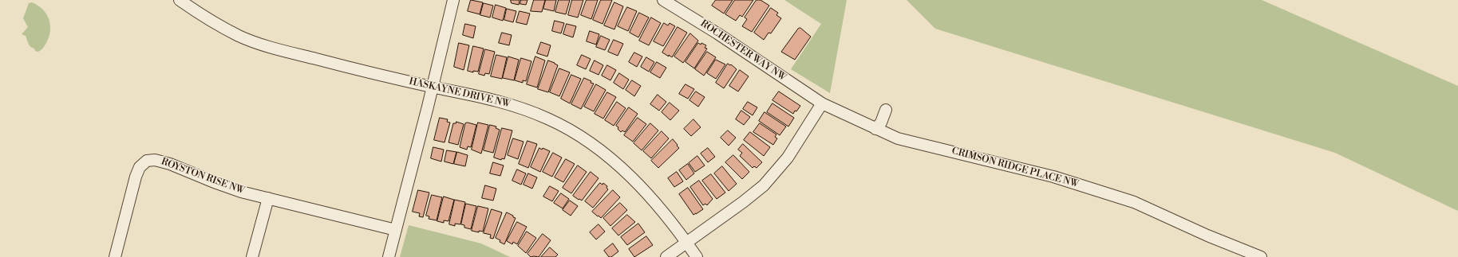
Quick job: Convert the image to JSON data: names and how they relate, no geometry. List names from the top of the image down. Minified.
{"streets":{"street":["ROCHESTER WAY NW","HASKAYNE DRIVE NW","CRIMSON RIDGE PLACE NW","ROYSTON RISE NW"]},"crossings":[["ROCHESTER WAY NW","CRIMSON RIDGE PLACE NW"]]}
